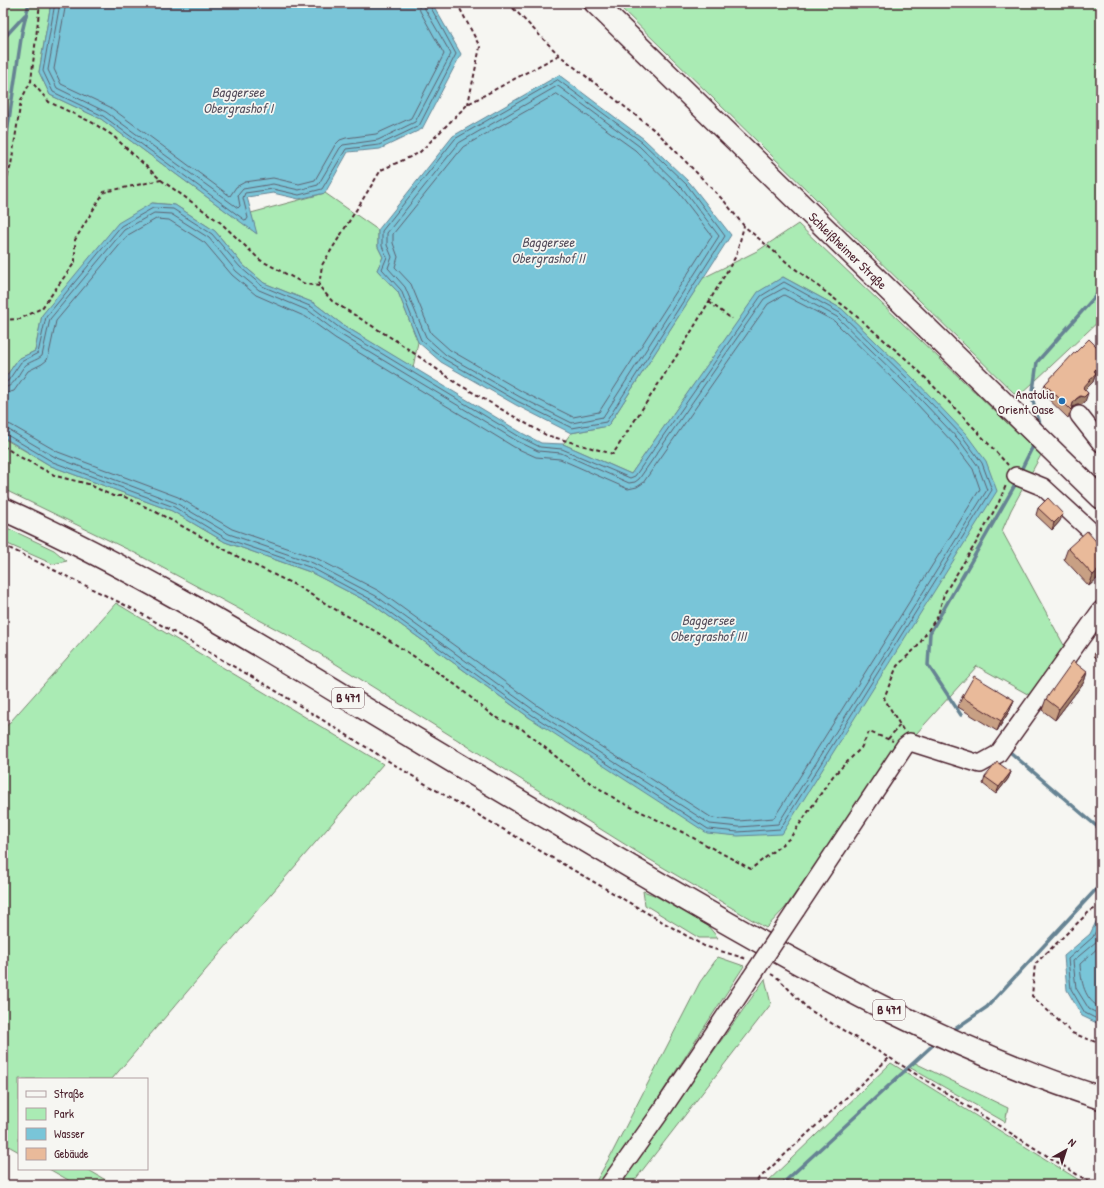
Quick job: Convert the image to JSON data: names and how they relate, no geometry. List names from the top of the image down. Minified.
{"streets":{"highway":["B 471"],"main road":["Schleißheimer Straße"]},"water":["Baggersee Obergrashof I","Baggersee Obergrashof II","Baggersee Obergrashof III"],"places":["Anatolia Orient Oase"],"legend":["Straße","Park","Wasser","Gebäude"],"north":"top right"}
